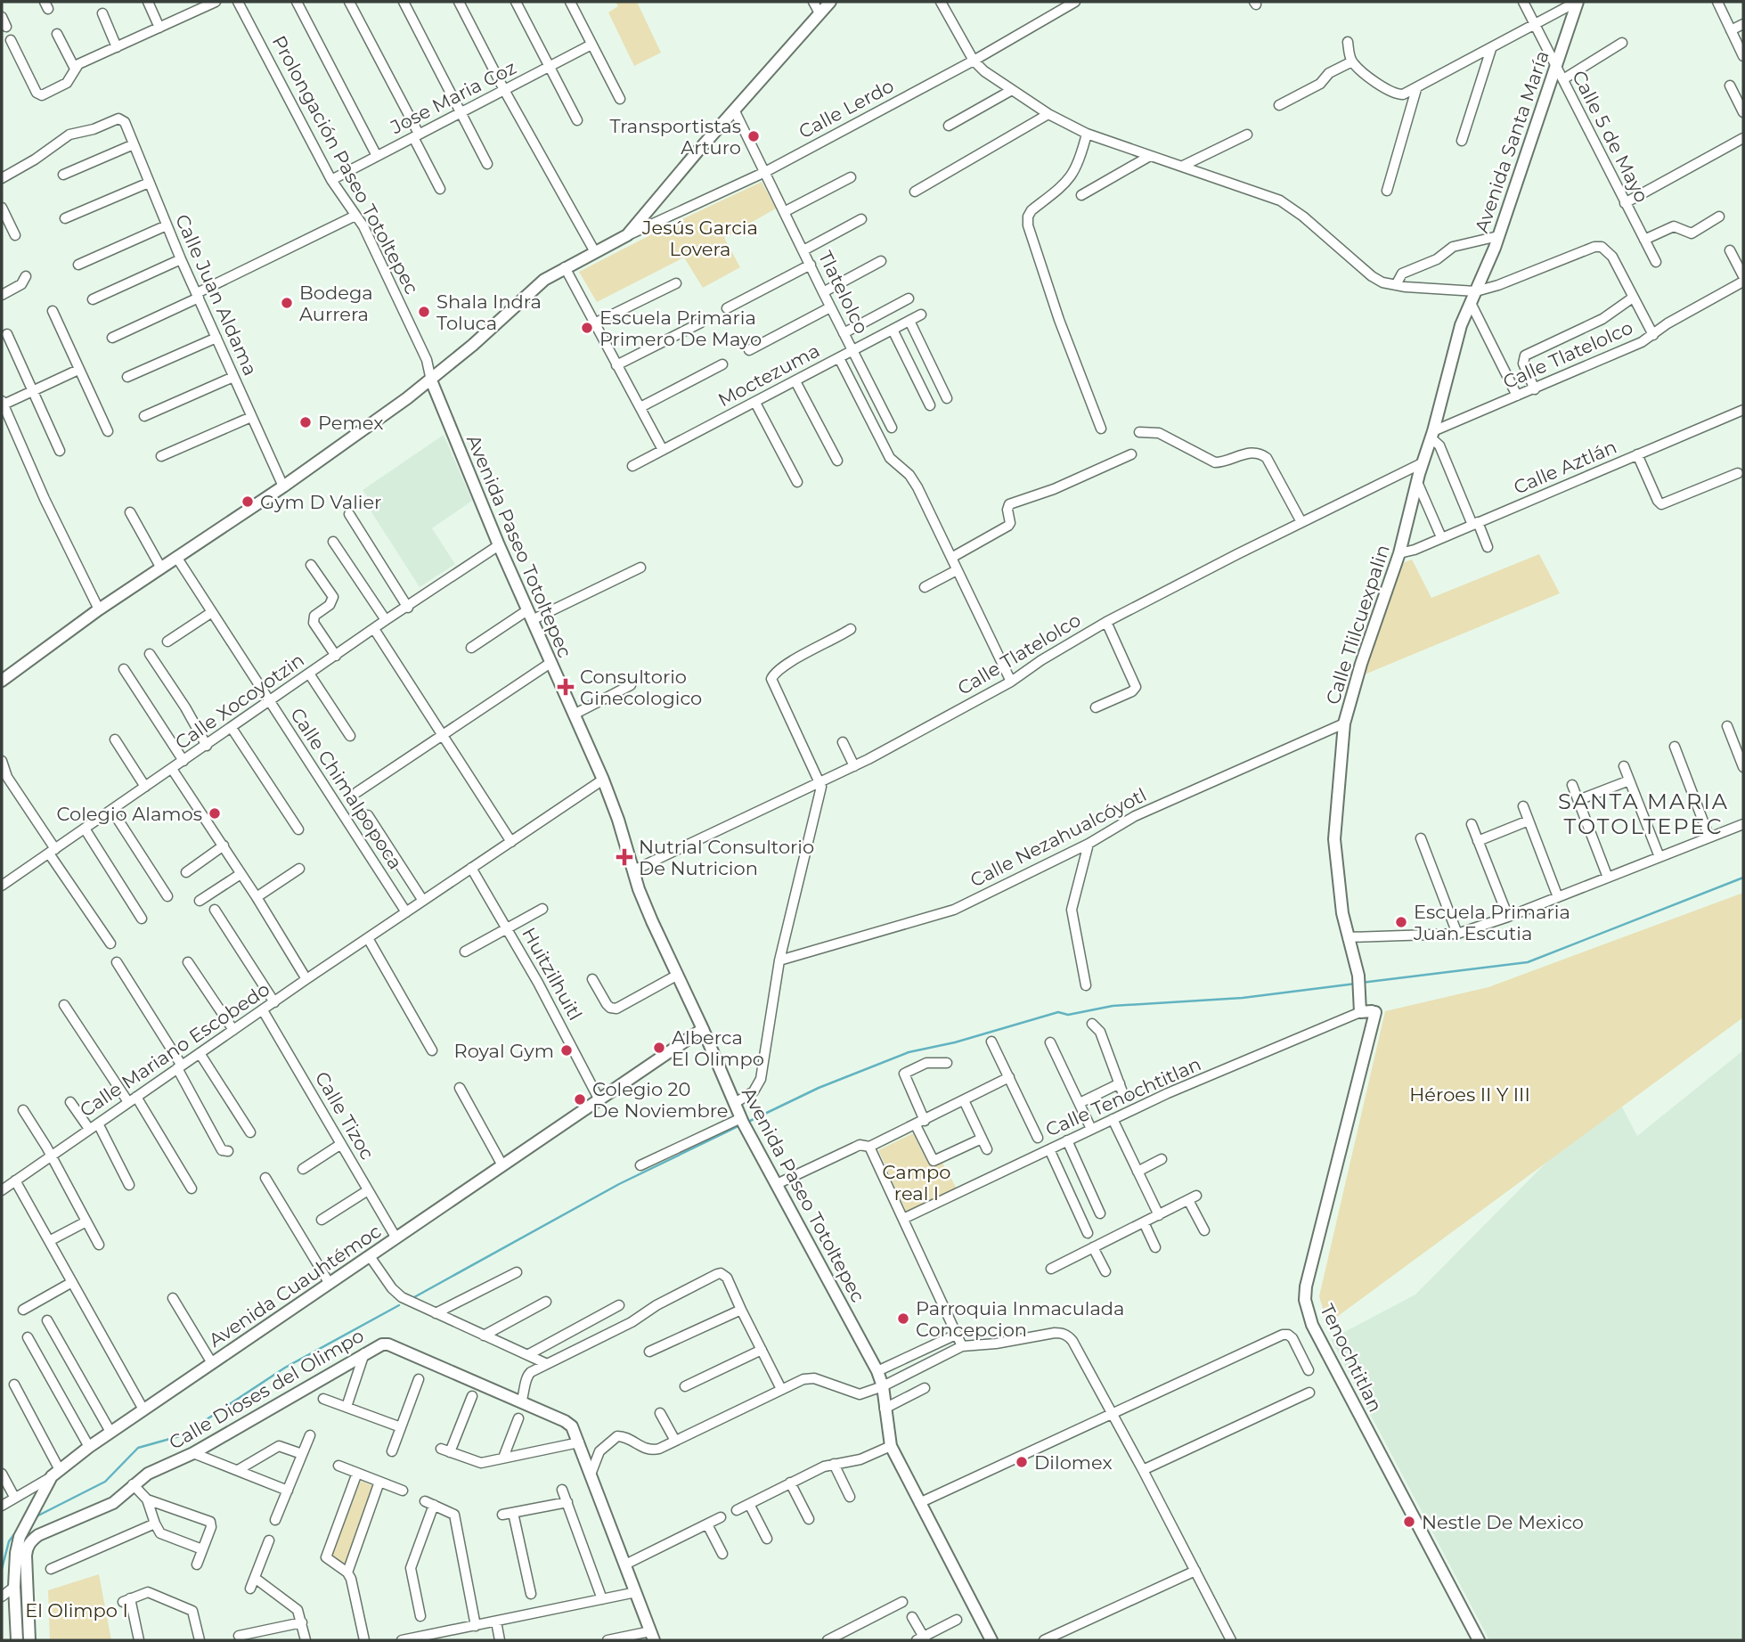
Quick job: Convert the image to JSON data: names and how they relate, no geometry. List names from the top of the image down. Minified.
{"streets":{"main road":["Avenida Santa María","Avenida Paseo Totoltepec","Calle Tlilcuexpalin","Avenida Cuauhtémoc","Tenochtitlan","Calle Dioses del Olimpo"],"street":["Jose Maria Coz","Calle Lerdo","Calle 5 de Mayo","Prolongación Paseo Totoltepec","Tlatelolco","Calle Juan Aldama","Calle Tlatelolco","Moctezuma","Calle Aztlán","Calle Xocoyotzin","Calle Chimalpopoca","Calle Nezahualcóyotl","Huitzilhuitl","Calle Mariano Escobedo","Calle Tenochtitlan","Calle Tizoc"]},"crossings":[["Jose Maria Coz","Prolongación Paseo Totoltepec"],["Calle Lerdo","Tlatelolco"],["Calle 5 de Mayo","Avenida Santa María"],["Avenida Santa María","Calle Tlilcuexpalin"],["Prolongación Paseo Totoltepec","Avenida Paseo Totoltepec"],["Tlatelolco","Moctezuma"],["Calle Tlatelolco","Avenida Paseo Totoltepec"],["Calle Tlatelolco","Calle Tlilcuexpalin"],["Calle Aztlán","Calle Tlilcuexpalin"],["Avenida Paseo Totoltepec","Calle Xocoyotzin"],["Avenida Paseo Totoltepec","Calle Mariano Escobedo"],["Avenida Paseo Totoltepec","Avenida Cuauhtémoc"],["Calle Tlilcuexpalin","Calle Nezahualcóyotl"],["Calle Tlilcuexpalin","Tenochtitlan"],["Calle Xocoyotzin","Calle Chimalpopoca"],["Calle Chimalpopoca","Calle Mariano Escobedo"],["Huitzilhuitl","Calle Mariano Escobedo"],["Huitzilhuitl","Avenida Cuauhtémoc"],["Calle Mariano Escobedo","Calle Tizoc"],["Calle Tenochtitlan","Tenochtitlan"],["Calle Tizoc","Avenida Cuauhtémoc"]],"districts":["SANTA MARIA TOTOLTEPEC"],"parks":["Jesús Garcia Lovera","Héroes II Y III","Campo real I","El Olimpo I"],"places":{"other":["Transportistas Arturo","Bodega Aurrera","Shala Indra Toluca","Escuela Primaria Primero De Mayo","Pemex","Gym D Valier","Colegio Alamos","Escuela Primaria Juan Escutia","Alberca El Olimpo","Royal Gym","Colegio 20 De Noviembre","Parroquia Inmaculada Concepcion","Dilomex","Nestle De Mexico"],"health":["Consultorio Ginecologico","Nutrial Consultorio De Nutricion"]}}
